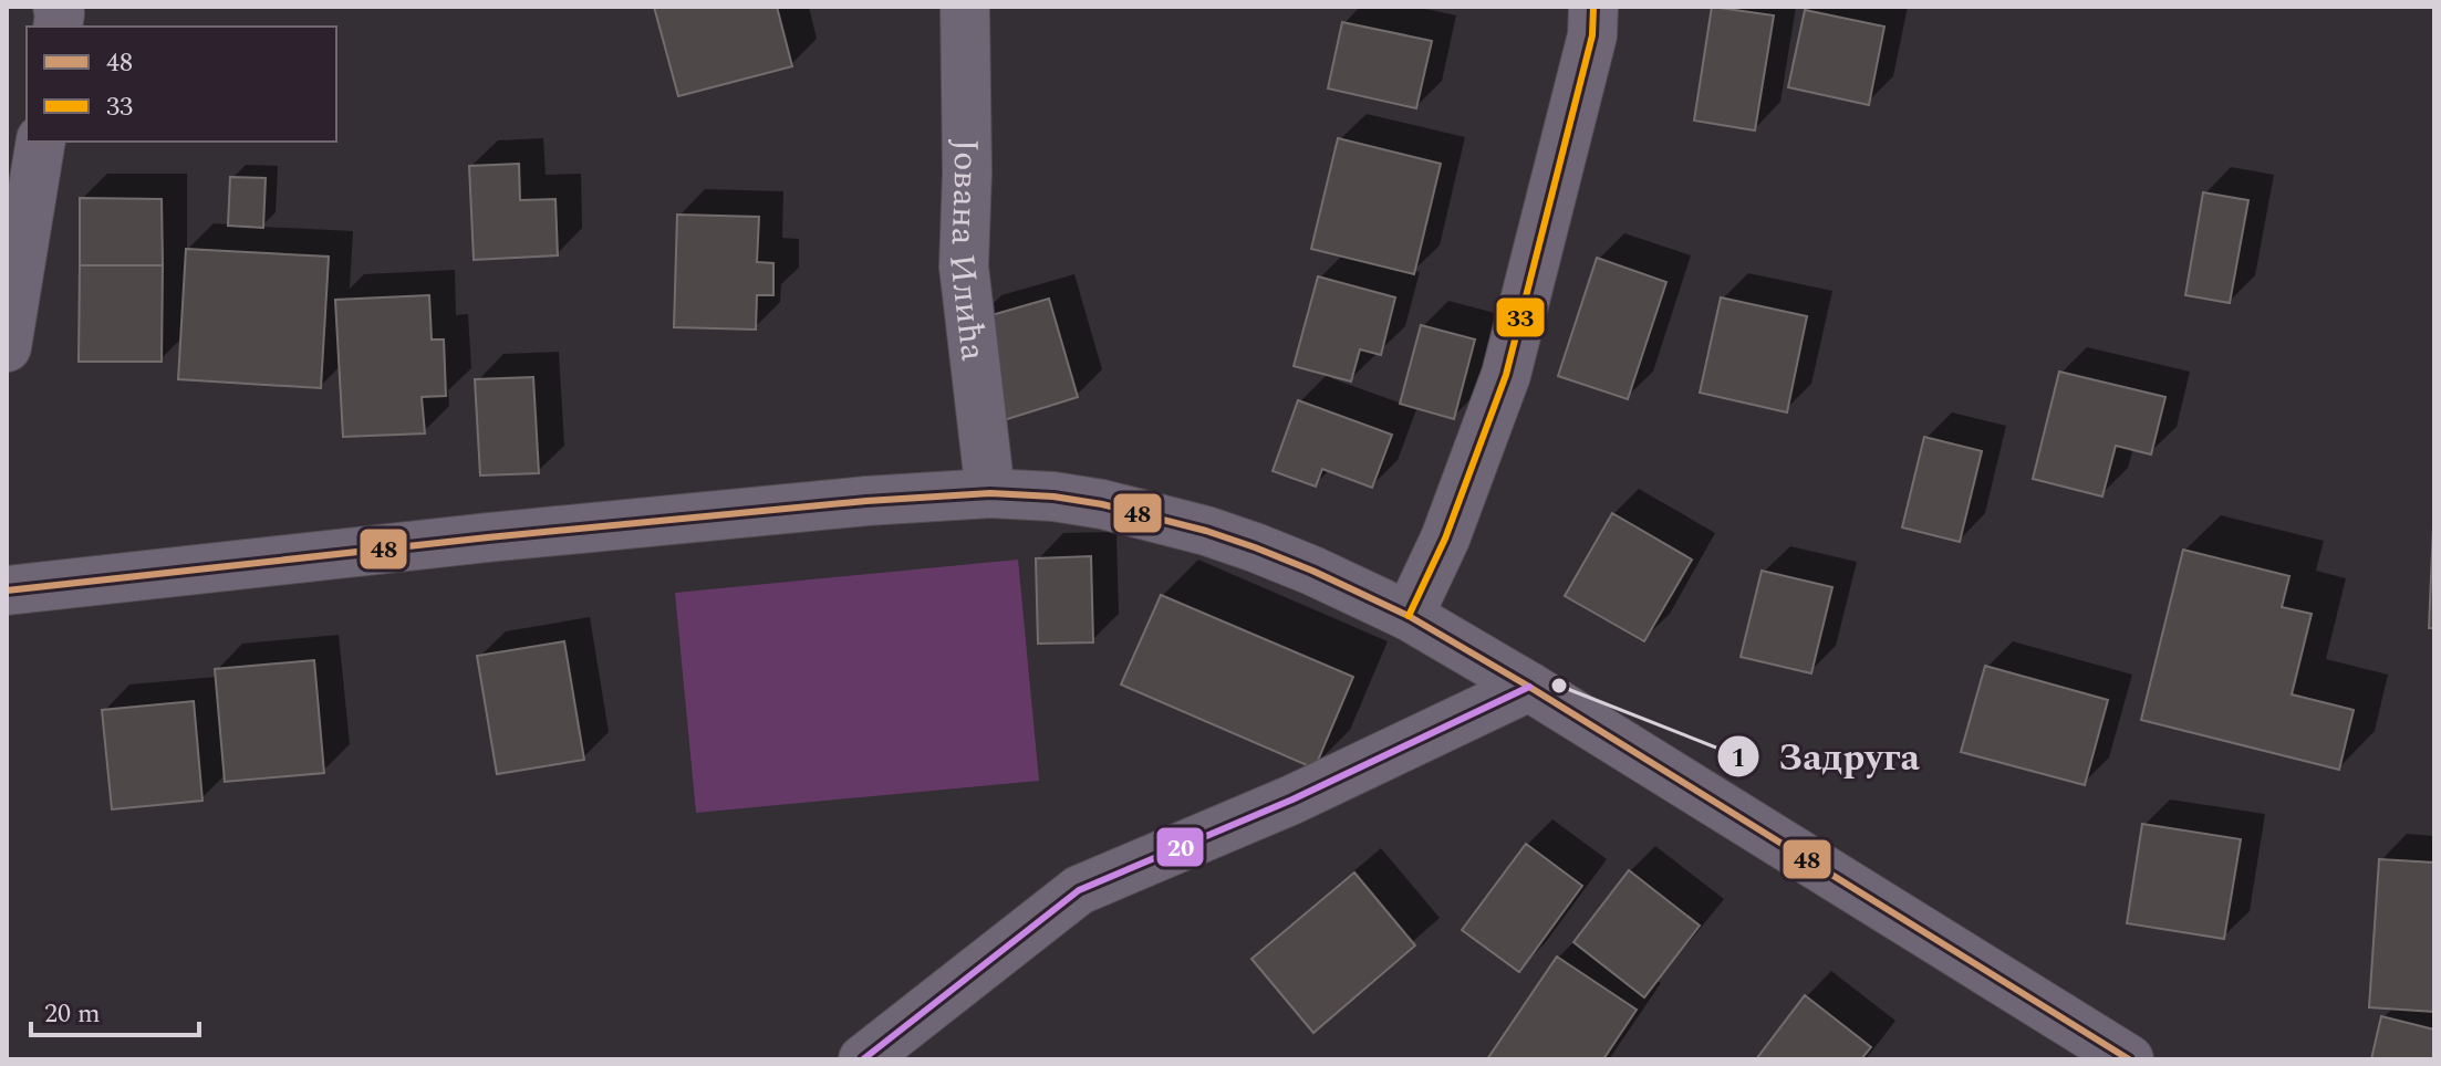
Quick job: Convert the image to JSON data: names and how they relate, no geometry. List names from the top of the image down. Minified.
{"streets":{"street":["Јована Илића"]},"places":["Задруга"],"lines":["transit line 33","transit line 48","transit line 20"],"legend":["48","33"],"scale_bar":"20 m"}
